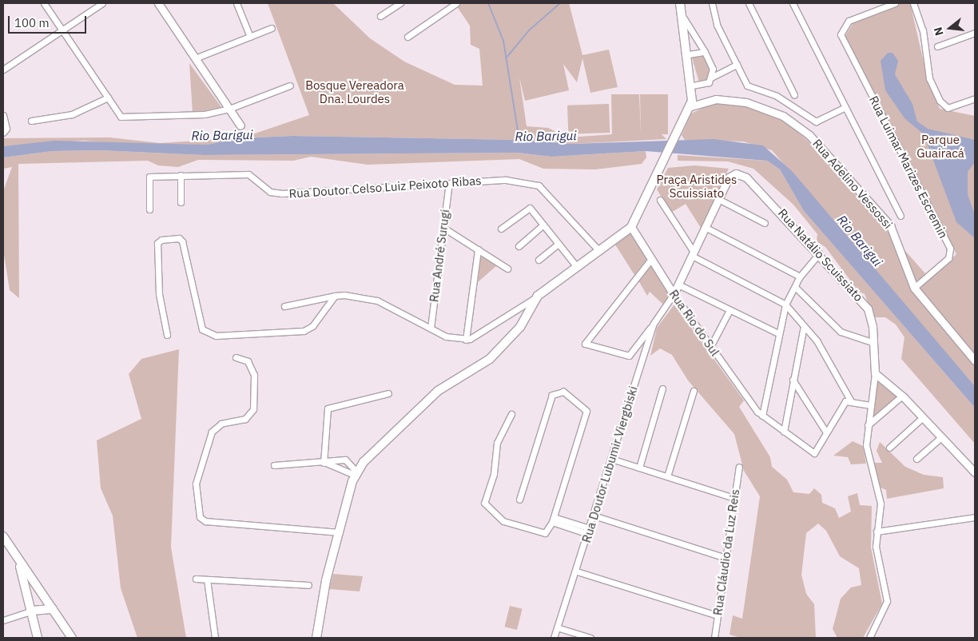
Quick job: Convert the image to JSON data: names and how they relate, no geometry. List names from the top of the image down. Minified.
{"streets":{"street":["Rua Luimar Marizes Escremin","Rua Adelino Vessossi","Rua Doutor Celso Luiz Peixoto Ribas","Rua Natálio Scuissiato","Rua André Surugi","Rua Rio do Sul","Rua Doutor Lubumir Viergbiski","Rua Cláudio da Luz Reis"]},"crossings":[["Rua Luimar Marizes Escremin","Rua Adelino Vessossi"],["Rua Doutor Celso Luiz Peixoto Ribas","Rua André Surugi"],["Rua Rio do Sul","Rua Doutor Lubumir Viergbiski"]],"water":["Rio Barigui"],"parks":["Bosque Vereadora Dna. Lourdes","Parque Guairacá","Praça Aristides Scuissiato"],"scale_bar":"100 m","north":"left"}
